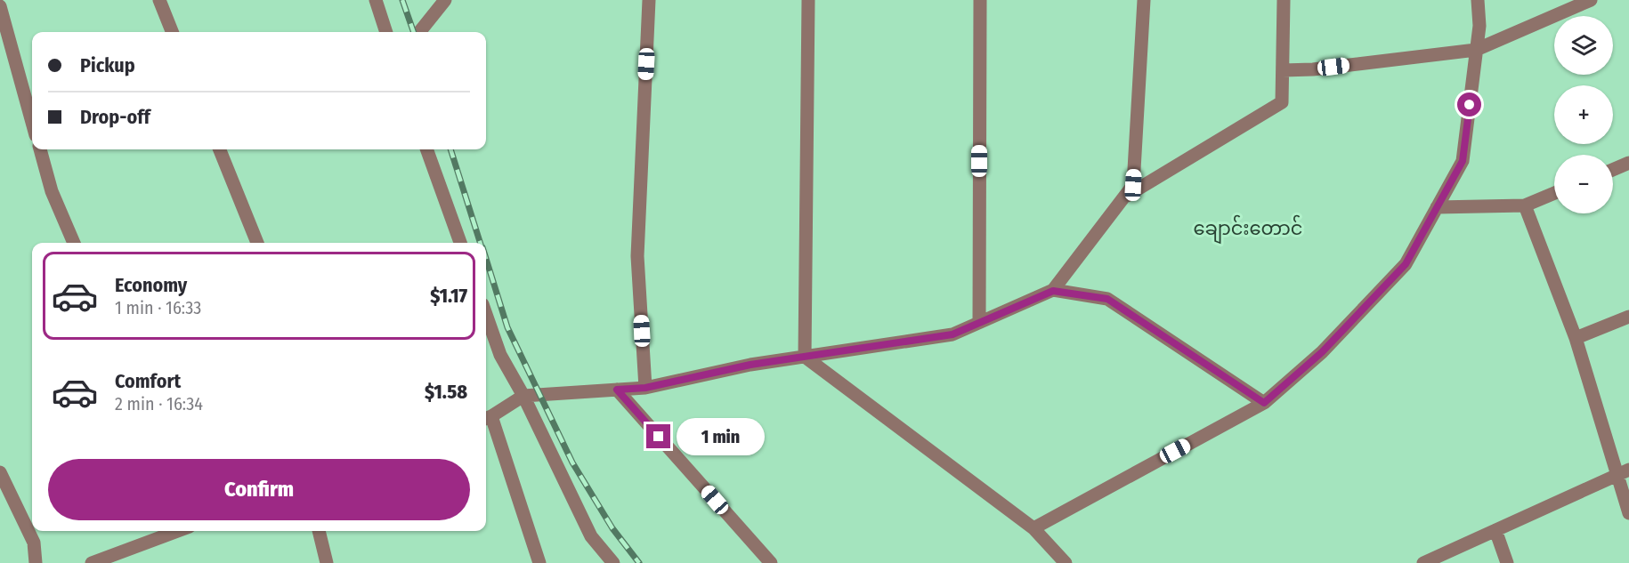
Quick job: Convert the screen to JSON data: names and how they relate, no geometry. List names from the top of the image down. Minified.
{"districts":["ချောင်းတောင်"],"page":{"map_buttons":["+","−"],"banner":["Pickup","Drop-off"],"list":[{"name":"Economy","note":"1 min · 16:33","value":"$1.17"},{"name":"Comfort","note":"2 min · 16:34","value":"$1.58"}],"bubble":"1 min","buttons":"Confirm"}}
